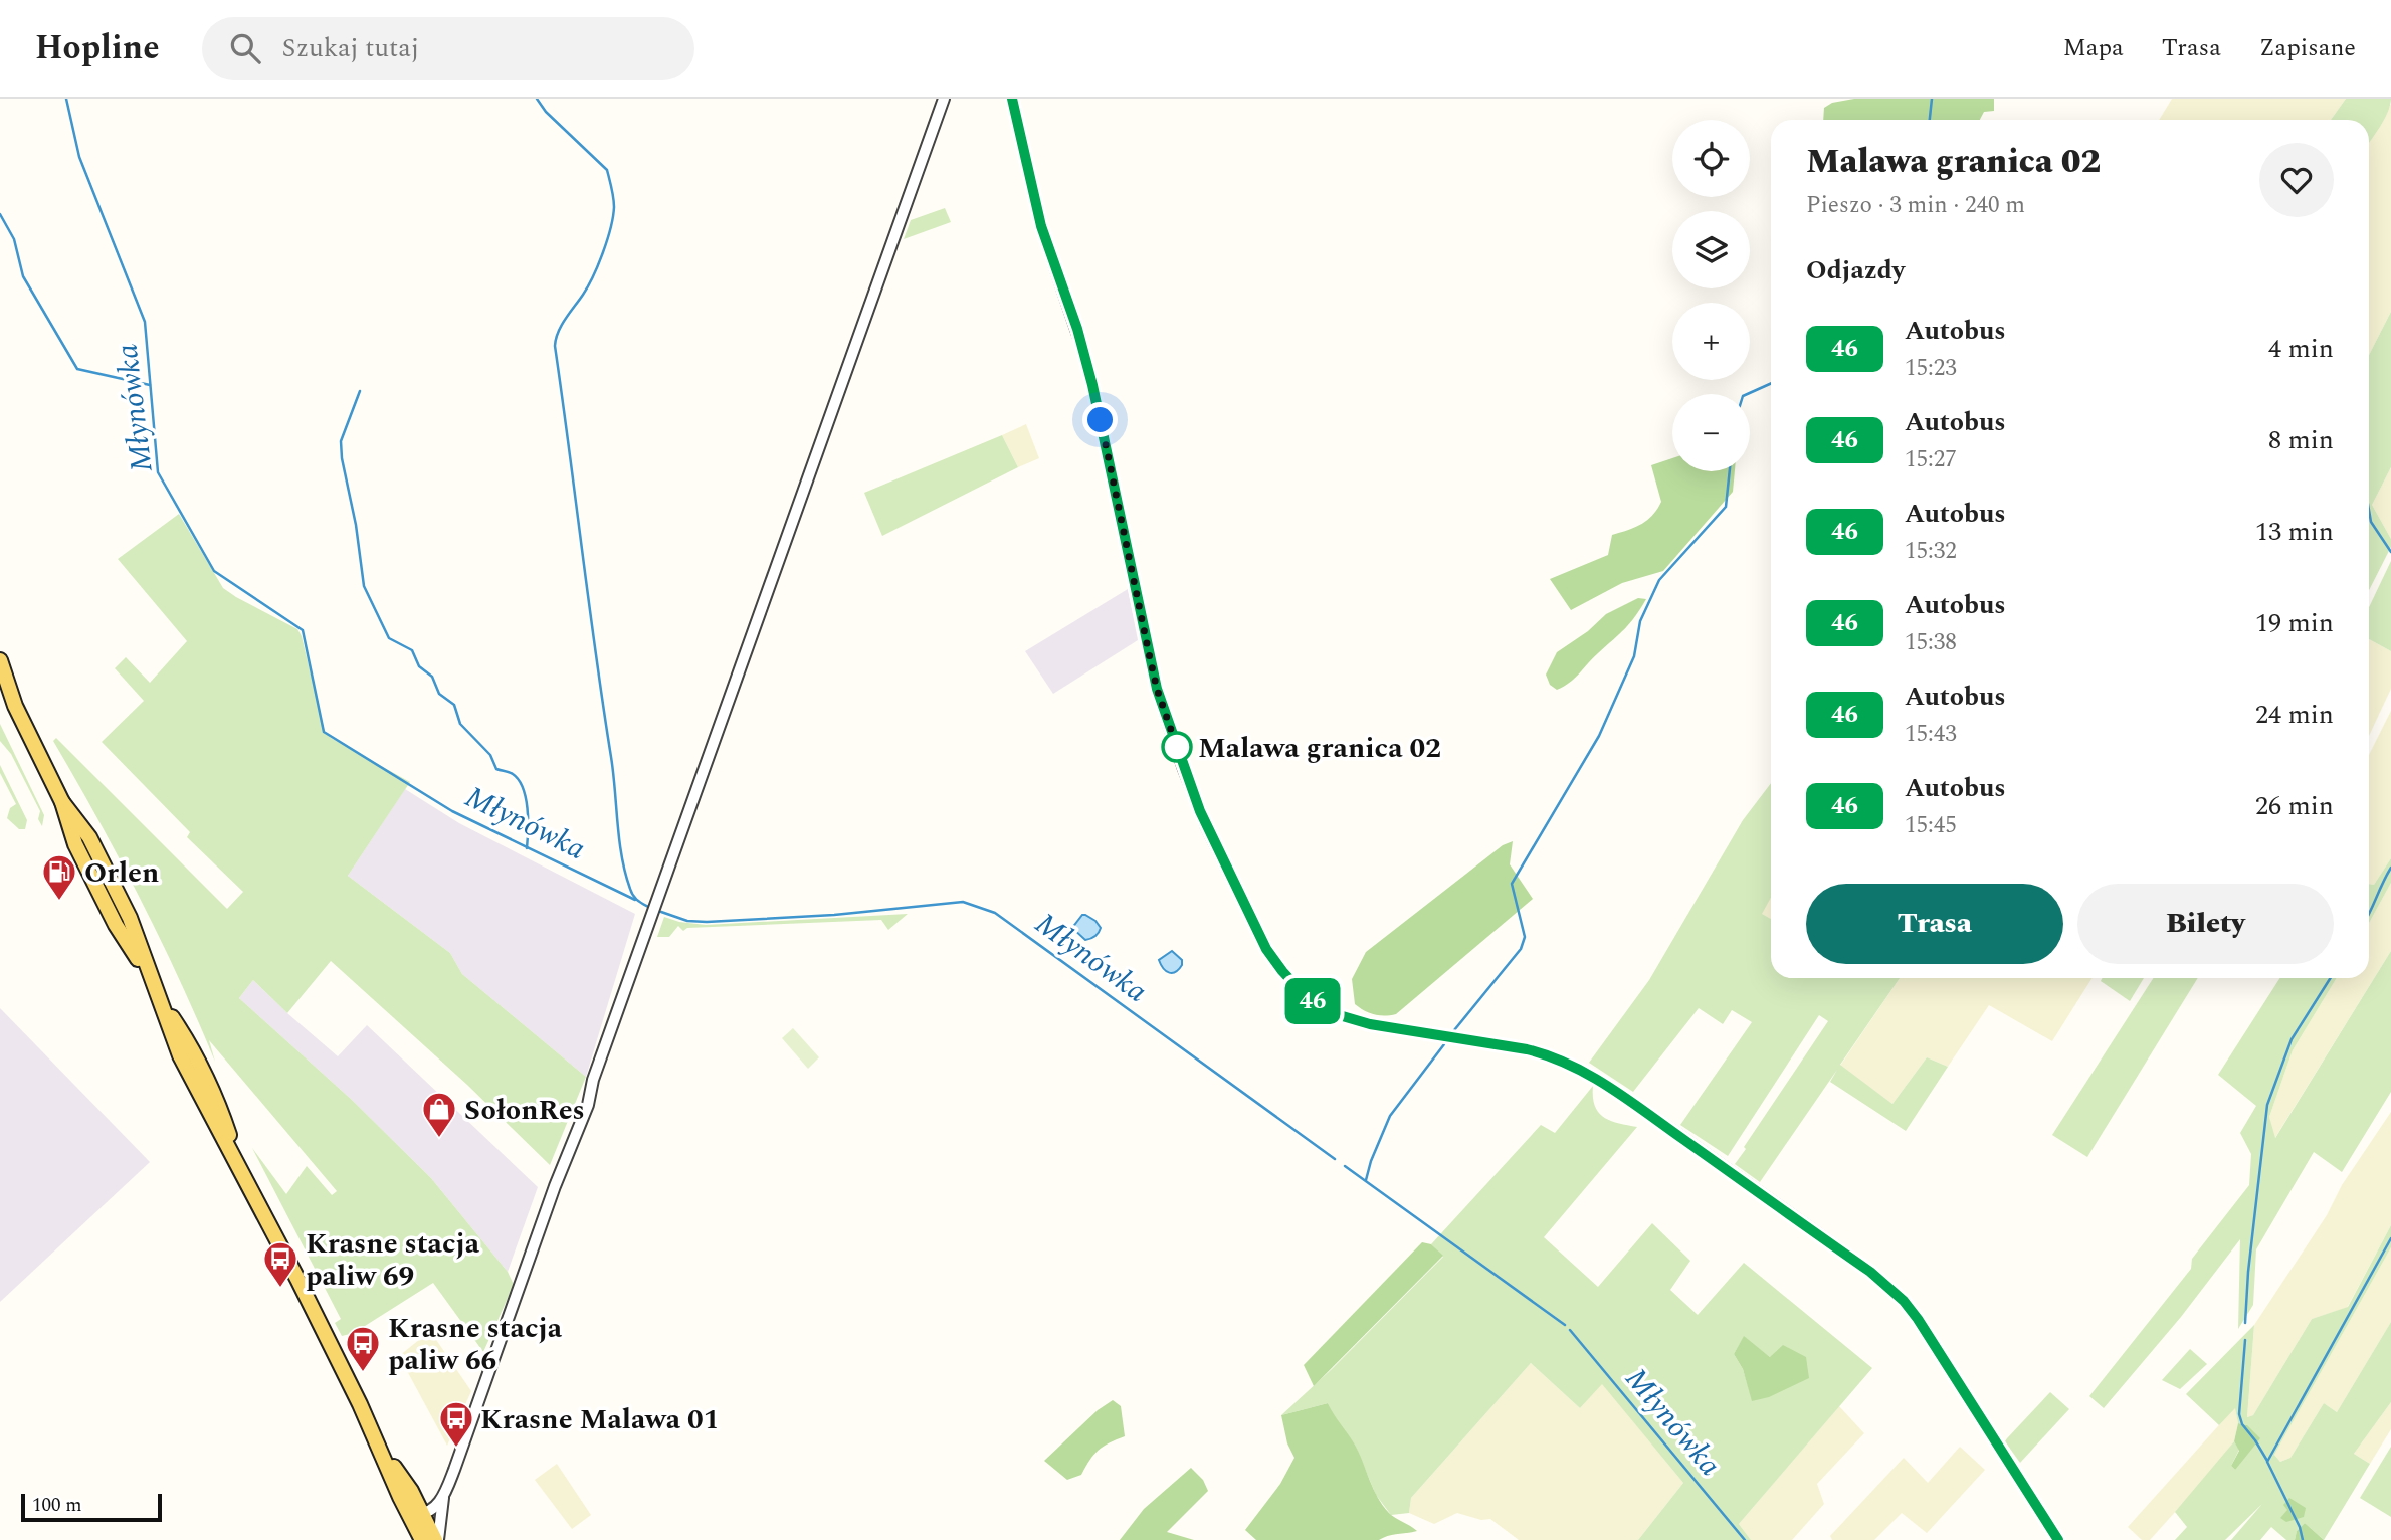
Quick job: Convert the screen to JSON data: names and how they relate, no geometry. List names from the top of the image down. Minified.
{"water":["Młynówka"],"places":{"other":["Malawa granica 02"],"fuel station":["Orlen"],"shop":["SołonRes"],"bus stop":["Krasne stacja paliw 69","Krasne stacja paliw 66","Krasne Malawa 01"]},"lines":["bus line 46"],"scale_bar":"100 m","page":{"header":"Hopline","search":"Szukaj tutaj","nav":["Mapa","Trasa","Zapisane"],"on_map":"46","map_buttons":["+","−"],"heading":[["Malawa granica 02","Pieszo · 3 min · 240 m"],"Odjazdy"],"list":[{"mark":"46","name":"Autobus","note":"15:23","value":"4 min"},{"mark":"46","name":"Autobus","note":"15:27","value":"8 min"},{"mark":"46","name":"Autobus","note":"15:32","value":"13 min"},{"mark":"46","name":"Autobus","note":"15:38","value":"19 min"},{"mark":"46","name":"Autobus","note":"15:43","value":"24 min"},{"mark":"46","name":"Autobus","note":"15:45","value":"26 min"}],"buttons":["Trasa","Bilety"],"scale":"100 m"}}
